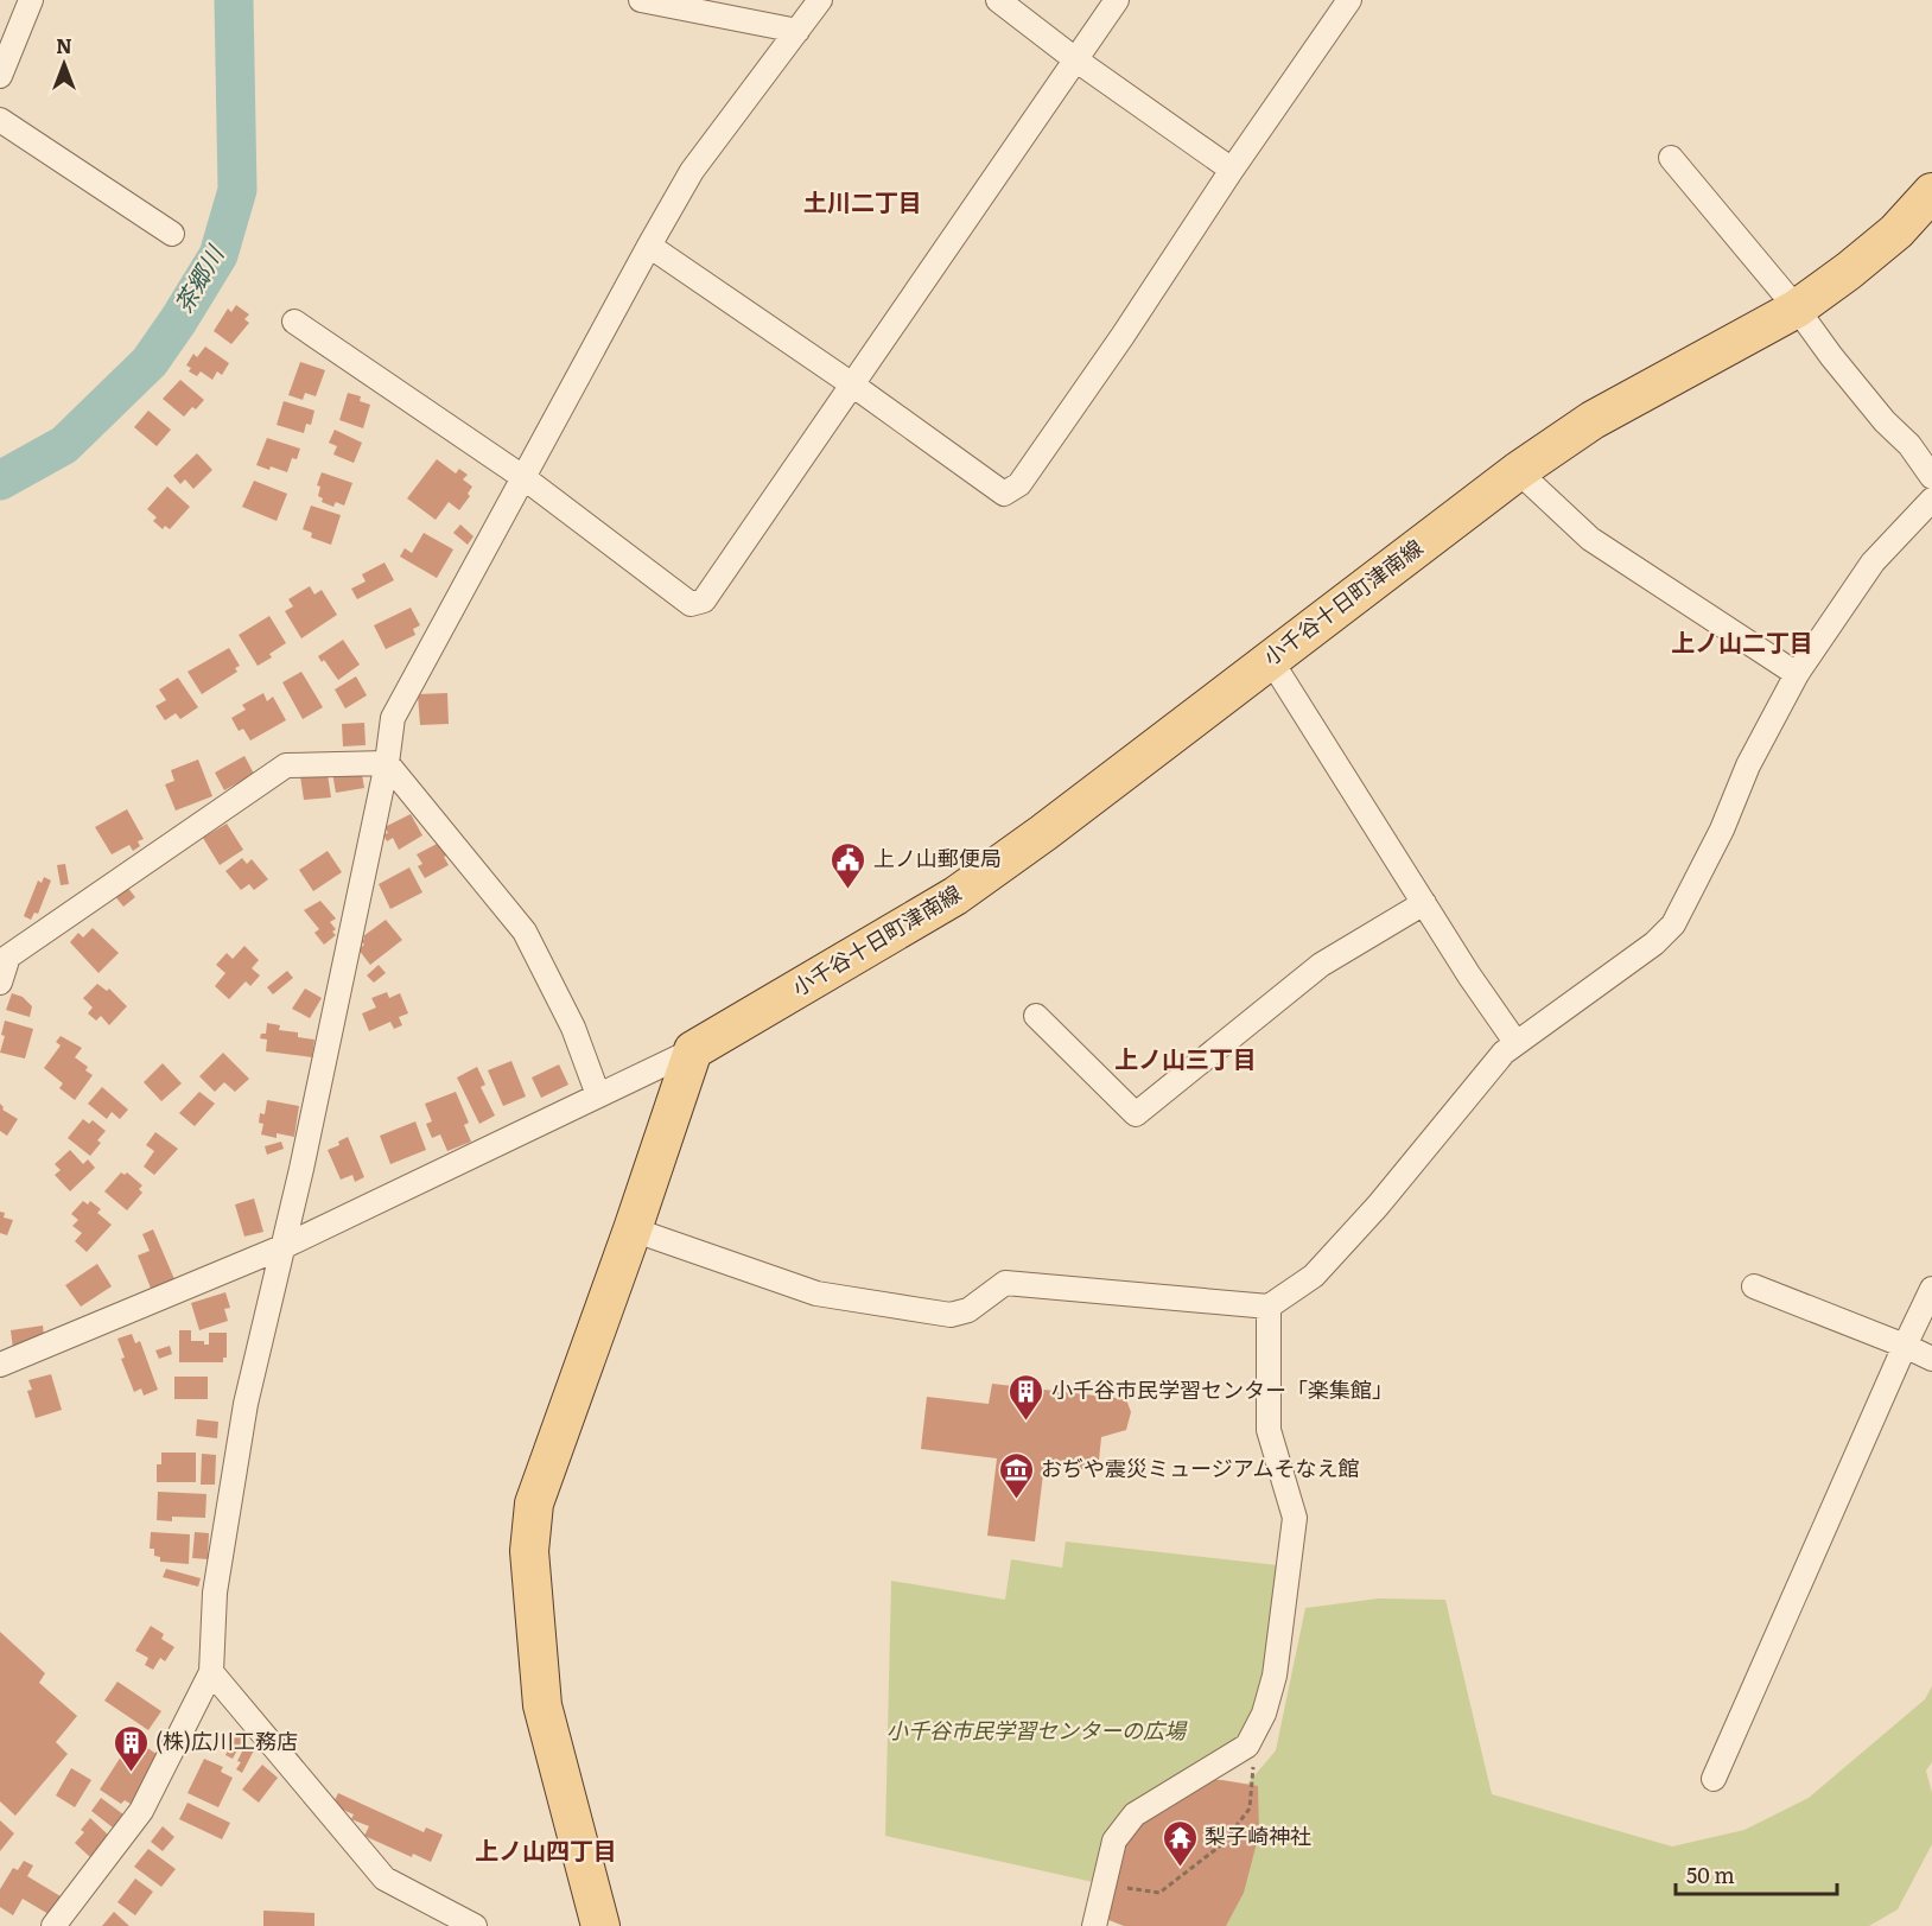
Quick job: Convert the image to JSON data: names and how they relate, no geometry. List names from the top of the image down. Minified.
{"streets":{"main road":["小千谷十日町津南線"]},"districts":["土川二丁目","上ノ山二丁目","上ノ山三丁目","上ノ山四丁目"],"water":["茶郷川"],"parks":["小千谷市民学習センターの広場"],"places":{"public building":["上ノ山郵便局"],"building":["小千谷市民学習センター「楽集館」","(株)広川工務店"],"museum":["おぢや震災ミュージアムそなえ館"],"temple":["梨子崎神社"]},"scale_bar":"50 m","north":"top"}
